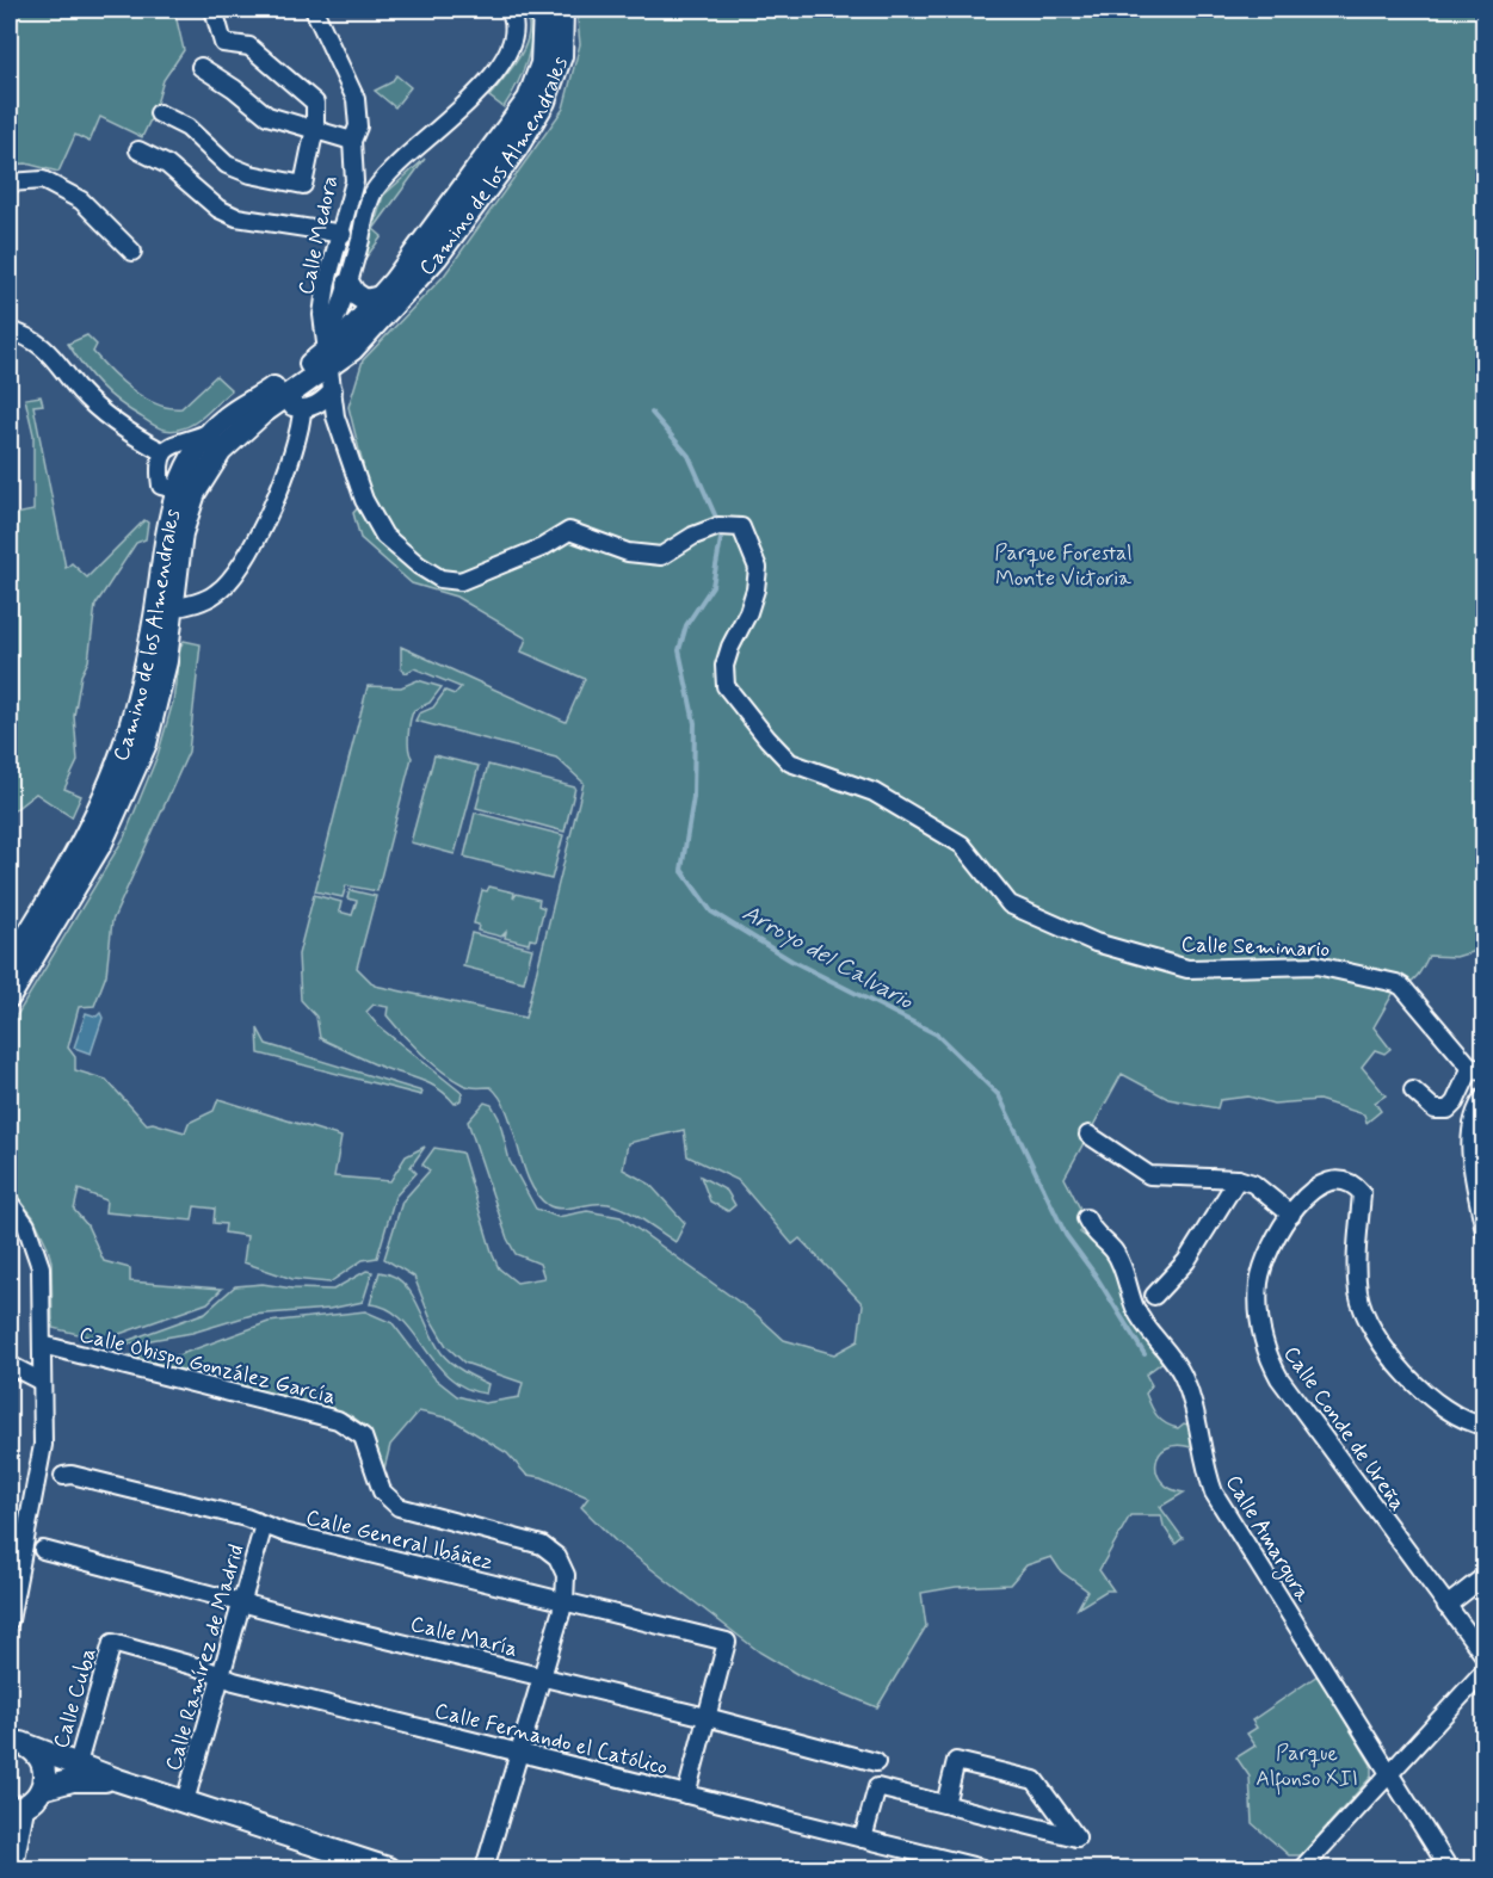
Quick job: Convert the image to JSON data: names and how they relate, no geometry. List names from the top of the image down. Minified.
{"streets":{"main road":["Camino de los Almendrales"],"street":["Calle Medora","Calle Seminario","Calle Obispo González García","Calle Conde de Ureña","Calle Amargura","Calle General Ibáñez","Calle María","Calle Ramírez de Madrid","Calle Cuba","Calle Fernando el Católico"]},"crossings":[["Camino de los Almendrales","Calle Medora"],["Calle Obispo González García","Calle General Ibáñez"],["Calle General Ibáñez","Calle María"],["Calle General Ibáñez","Calle Ramírez de Madrid"],["Calle María","Calle Ramírez de Madrid"],["Calle Ramírez de Madrid","Calle Fernando el Católico"],["Calle Cuba","Calle Fernando el Católico"]],"water":["Arroyo del Calvario"],"parks":["Parque Forestal Monte Victoria","Parque Alfonso XII"]}
